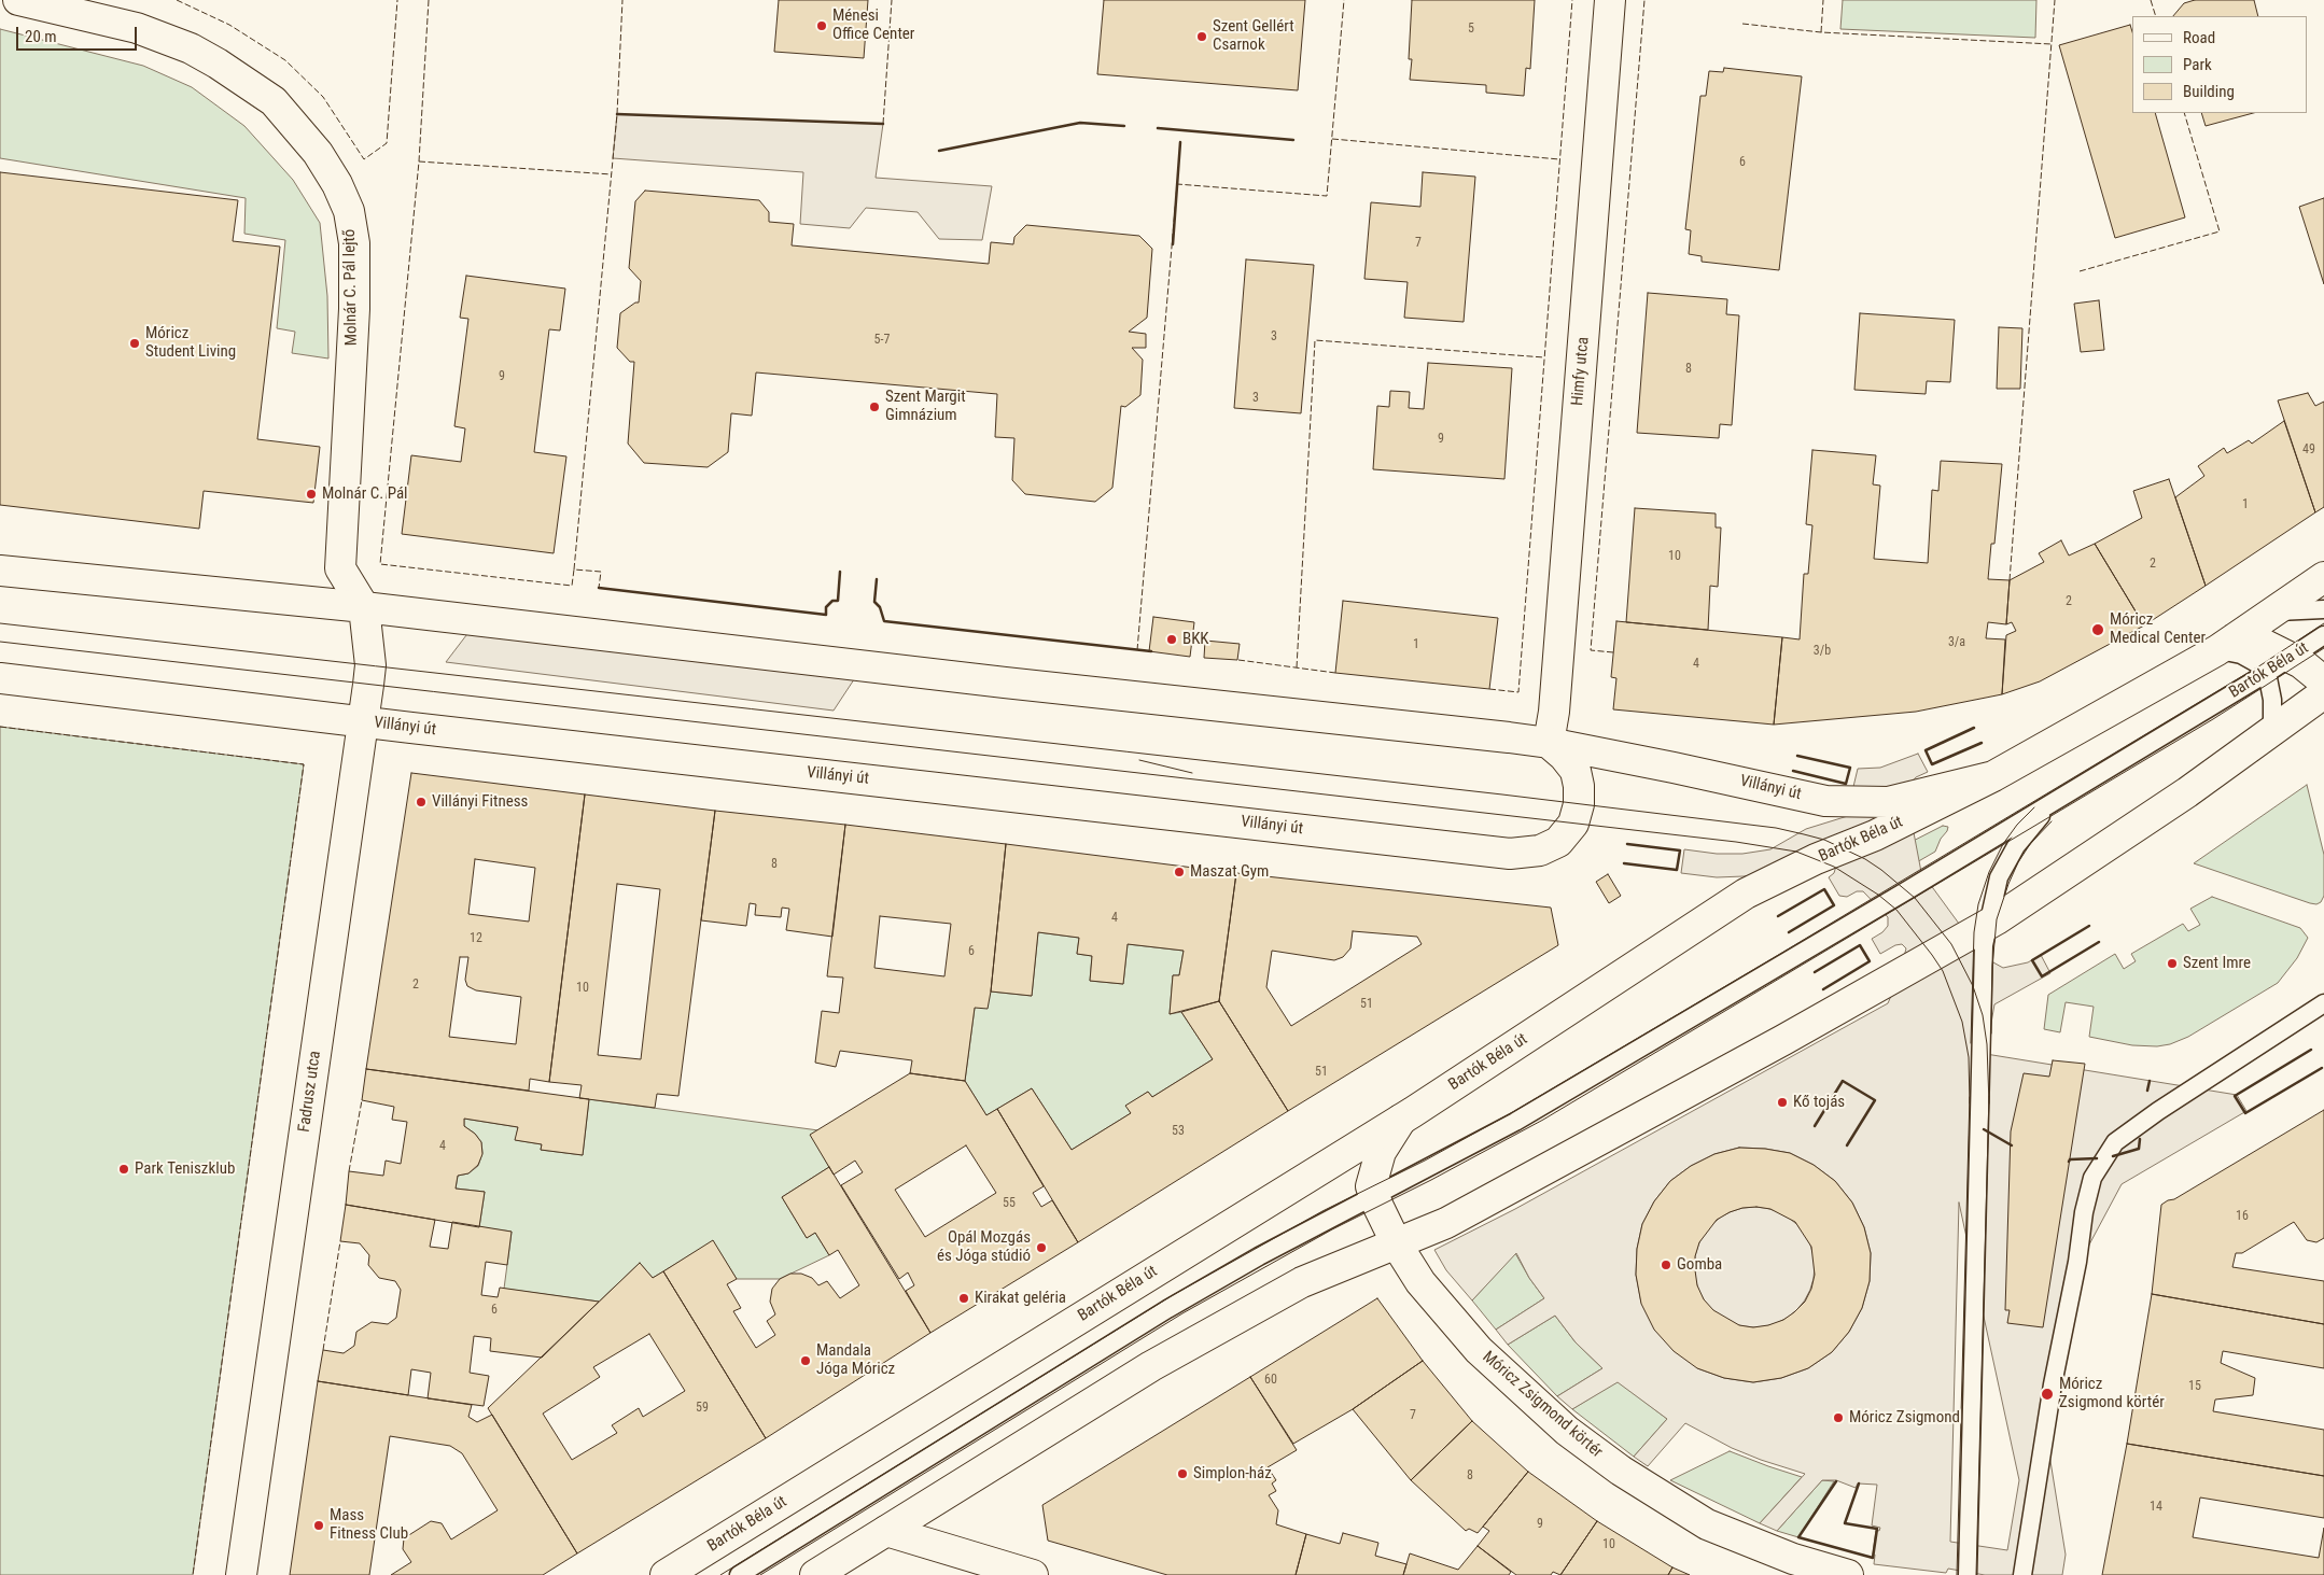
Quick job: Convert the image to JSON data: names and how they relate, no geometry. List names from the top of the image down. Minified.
{"streets":{"street":["Molnár C. Pál lejtő","Himfy utca","Bartók Béla út","Villányi út","Fadrusz utca","Móricz Zsigmond körtér"]},"crossings":[["Molnár C. Pál lejtő","Villányi út"],["Molnár C. Pál lejtő","Fadrusz utca"],["Himfy utca","Villányi út"],["Bartók Béla út","Villányi út"],["Bartók Béla út","Móricz Zsigmond körtér"],["Villányi út","Fadrusz utca"]],"places":["Ménesi Office Center","Szent Gellért Csarnok","Móricz Student Living","Szent Margit Gimnázium","Molnár C. Pál","Móricz Medical Center","BKK","Villányi Fitness","Maszat Gym","Szent Imre","Kő tojás","Park Teniszklub","Opál Mozgás és Jóga stúdió","Gomba","Kirakat geléria","Mandala Jóga Móricz","Móricz Zsigmond körtér","Móricz Zsigmond","Simplon-ház","Mass Fitness Club"],"house_numbers":["5","6","7","3","5-7","8","9","3","9","49","1","10","2","2","3/a","1","3/b","4","8","4","12","6","2","10","51","51","53","4","55","16","6","60","15","59","7","8","14","9","10"],"legend":["Road","Park","Building"],"scale_bar":"20 m"}
